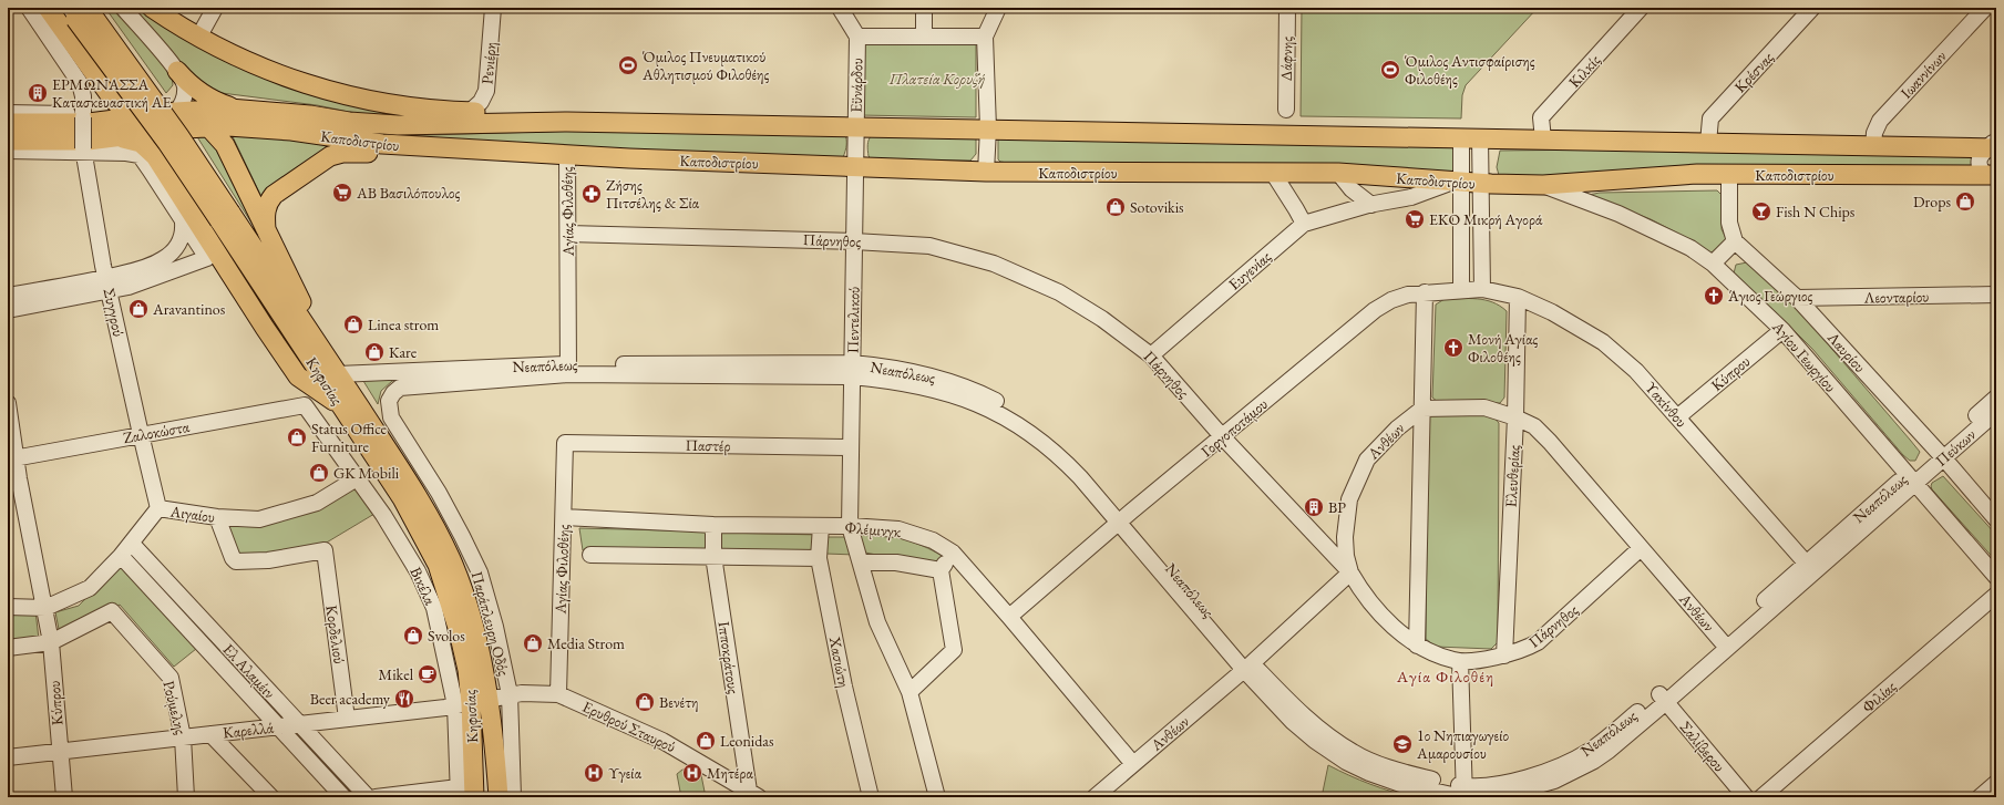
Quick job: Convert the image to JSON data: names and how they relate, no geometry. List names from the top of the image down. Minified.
{"streets":{"main road":["Καποδιστρίου","Κηφισίας"],"street":["Δάφνης","Ρενιέρη","Κιλκίς","Κρέσνας","Ιωαννίνων","Εϋνάρδου","Αγίας Φιλοθέης","Πάρνηθος","Ευγενίας","Λεονταρίου","Συγγρού","Πεντελικού","Λαυρίου","Αγίου Γεωργίου","Νεαπόλεως","Κύπρου","Υακίνθου","Γοργοποτάμου","Ζαλοκώστα","Ανθέων","Παστέρ","Πεύκων","Ελευθερίας","Αιγαίου","Φλέμινγκ","Βικέλα","Παράπλευρη Οδός","Κορδελιού","Ιπποκράτους","Χασιώτη","Ελ Αλαμέιν","Φιλίας","Ρούμελης","Ερυθρού Σταυρού","Καρελλά","Σαλίβερου"]},"crossings":[["Κιλκίς","Καποδιστρίου"],["Κρέσνας","Καποδιστρίου"],["Ιωαννίνων","Καποδιστρίου"],["Εϋνάρδου","Καποδιστρίου"],["Εϋνάρδου","Πεντελικού"],["Καποδιστρίου","Αγίας Φιλοθέης"],["Καποδιστρίου","Συγγρού"],["Καποδιστρίου","Πεντελικού"],["Καποδιστρίου","Αγίου Γεωργίου"],["Αγίας Φιλοθέης","Πάρνηθος"],["Αγίας Φιλοθέης","Νεαπόλεως"],["Αγίας Φιλοθέης","Παστέρ"],["Αγίας Φιλοθέης","Φλέμινγκ"],["Αγίας Φιλοθέης","Ερυθρού Σταυρού"],["Πάρνηθος","Ευγενίας"],["Πάρνηθος","Πεντελικού"],["Πάρνηθος","Γοργοποτάμου"],["Πάρνηθος","Ανθέων"],["Πάρνηθος","Ελευθερίας"],["Λεονταρίου","Λαυρίου"],["Συγγρού","Ζαλοκώστα"],["Συγγρού","Αιγαίου"],["Πεντελικού","Νεαπόλεως"],["Πεντελικού","Παστέρ"],["Πεντελικού","Φλέμινγκ"],["Λαυρίου","Πεύκων"],["Αγίου Γεωργίου","Νεαπόλεως"],["Αγίου Γεωργίου","Κύπρου"],["Αγίου Γεωργίου","Πεύκων"],["Νεαπόλεως","Κηφισίας"],["Νεαπόλεως","Υακίνθου"],["Νεαπόλεως","Γοργοποτάμου"],["Νεαπόλεως","Ανθέων"],["Νεαπόλεως","Πεύκων"],["Νεαπόλεως","Παράπλευρη Οδός"],["Νεαπόλεως","Σαλίβερου"],["Κύπρου","Υακίνθου"],["Κύπρου","Ζαλοκώστα"],["Κύπρου","Αιγαίου"],["Κύπρου","Ρούμελης"],["Κύπρου","Καρελλά"],["Κηφισίας","Βικέλα"],["Κηφισίας","Ερυθρού Σταυρού"],["Κηφισίας","Καρελλά"],["Υακίνθου","Γοργοποτάμου"],["Υακίνθου","Ελευθερίας"],["Γοργοποτάμου","Φλέμινγκ"],["Ζαλοκώστα","Βικέλα"],["Ανθέων","Ελευθερίας"],["Ανθέων","Φλέμινγκ"],["Αιγαίου","Βικέλα"],["Αιγαίου","Κορδελιού"],["Αιγαίου","Ελ Αλαμέιν"],["Φλέμινγκ","Ιπποκράτους"],["Φλέμινγκ","Χασιώτη"],["Βικέλα","Ερυθρού Σταυρού"],["Βικέλα","Καρελλά"],["Παράπλευρη Οδός","Ερυθρού Σταυρού"],["Κορδελιού","Καρελλά"],["Ιπποκράτους","Ερυθρού Σταυρού"],["Ελ Αλαμέιν","Καρελλά"],["Ρούμελης","Καρελλά"],["Ερυθρού Σταυρού","Καρελλά"]],"districts":["Αγία Φιλοθέη"],"parks":["Πλατεία Κορυζή"],"places":{"sports":["Όμιλος Πνευματικού Αθλητισμού Φιλοθέης","Όμιλος Αντισφαίρισης Φιλοθέης"],"building":["ΕΡΜΩΝΑΣΣΑ Κατασκευαστική ΑΕ","BP"],"supermarket":["ΑΒ Βασιλόπουλος","ΕΚΟ Μικρή Αγορά"],"pharmacy":["Ζήσης Πιτσέλης & Σία"],"shop":["Drops","Sotovikis","Aravantinos","Linea strom","Kare","Status Office Furniture","GK Mobili","Svolos","Media Strom","Βενέτη","Leonidas"],"bar":["Fish N Chips"],"church":["Άγιος Γεώργιος","Μονή Αγίας Φιλοθέης"],"cafe":["Mikel"],"restaurant":["Beer academy"],"school or university":["1ο Νηπιαγωγείο Αμαρουσίου"],"hospital":["Υγεία","Μητέρα"]}}
